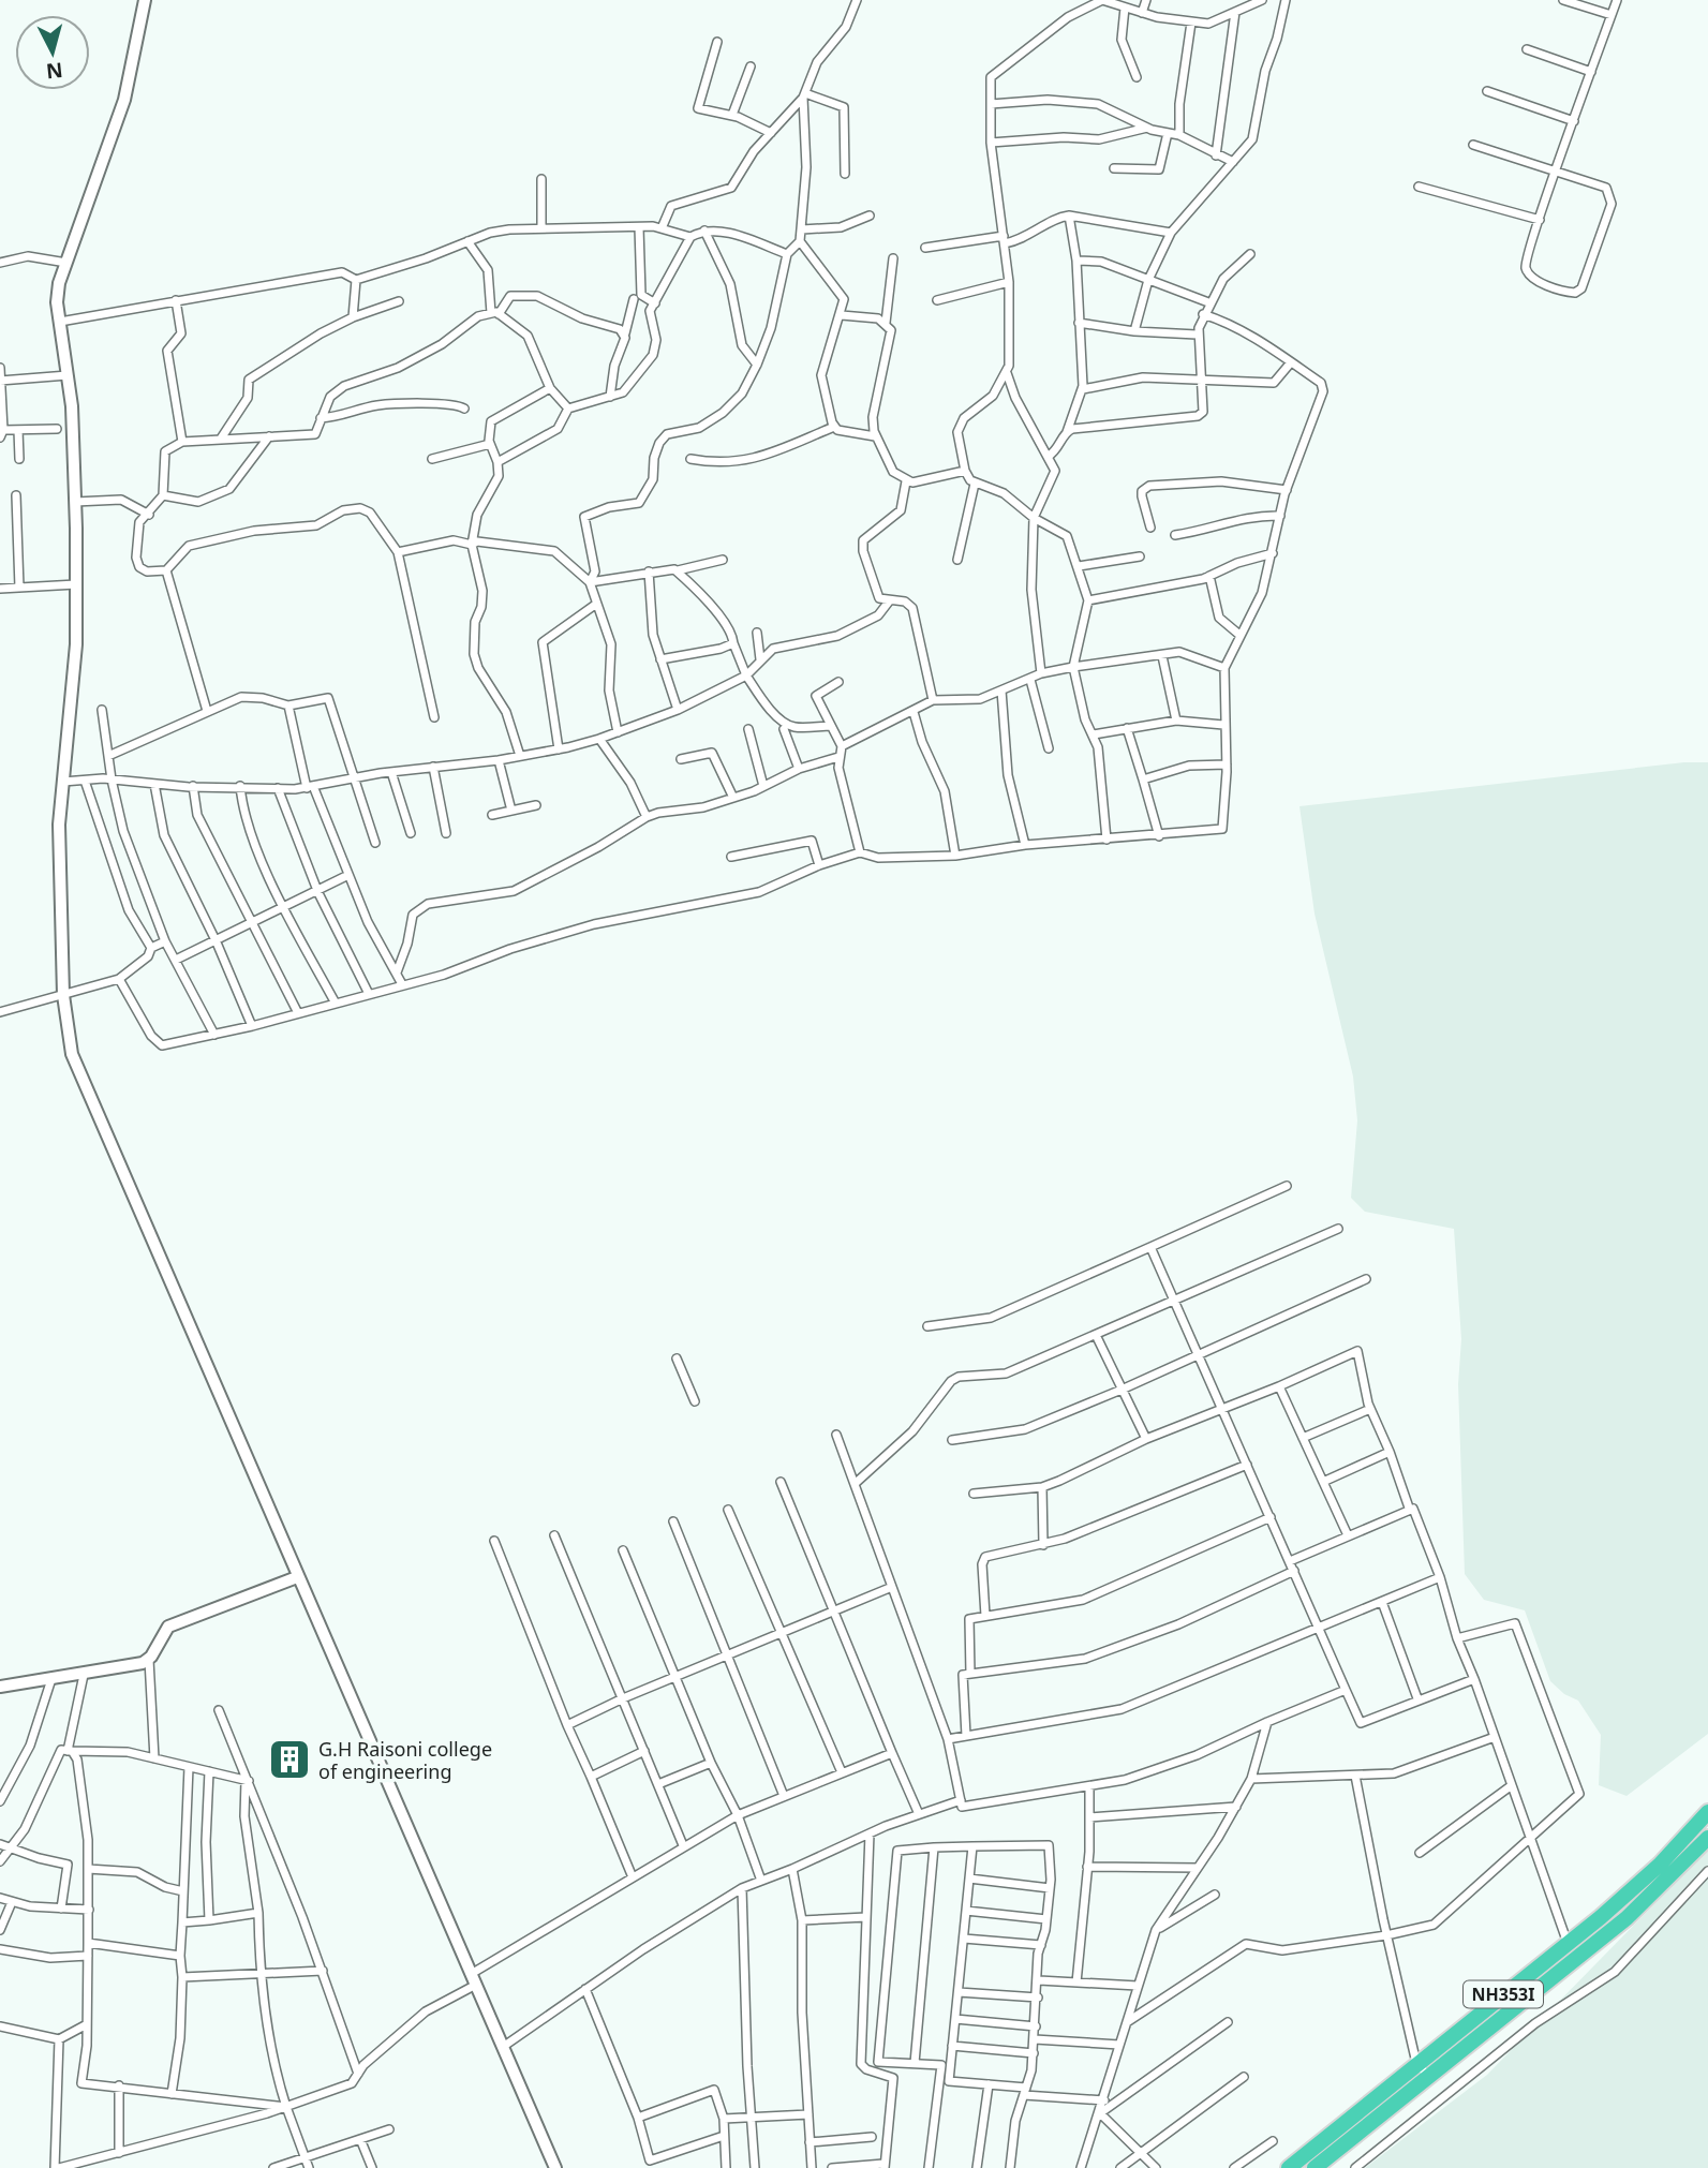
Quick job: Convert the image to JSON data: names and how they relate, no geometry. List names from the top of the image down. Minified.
{"streets":{"highway":["NH353I"]},"places":{"building":["G.H Raisoni college of engineering"]},"north":"bottom"}
